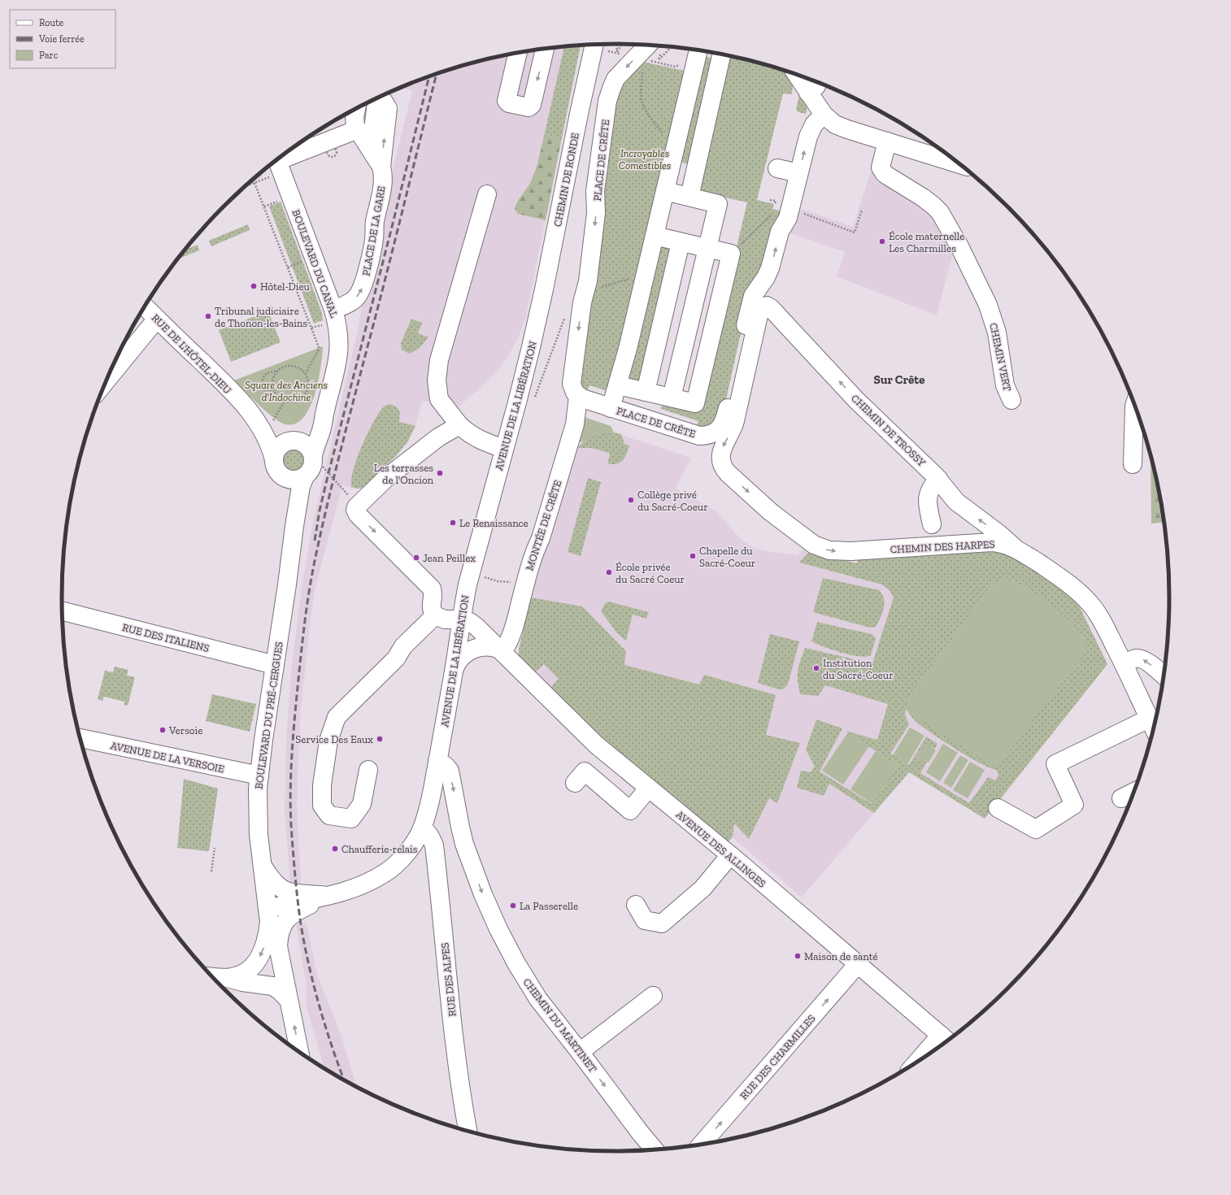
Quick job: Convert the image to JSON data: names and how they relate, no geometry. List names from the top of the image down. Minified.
{"streets":{"street":["PLACE DE CRÊTE","CHEMIN DE RONDE","PLACE DE LA GARE","BOULEVARD DU CANAL","RUE DE L'HÔTEL-DIEU","CHEMIN VERT","AVENUE DE LA LIBÉRATION","CHEMIN DE TROSSY","MONTÉE DE CRÊTE","CHEMIN DES HARPES","RUE DES ITALIENS","BOULEVARD DU PRÉ-CERGUES","AVENUE DE LA VERSOIE","AVENUE DES ALLINGES","RUE DES ALPES","CHEMIN DU MARTINET","RUE DES CHARMILLES"]},"crossings":[["PLACE DE CRÊTE","MONTÉE DE CRÊTE"],["CHEMIN DE RONDE","AVENUE DE LA LIBÉRATION"],["PLACE DE LA GARE","BOULEVARD DU CANAL"],["BOULEVARD DU CANAL","RUE DE L'HÔTEL-DIEU"],["BOULEVARD DU CANAL","BOULEVARD DU PRÉ-CERGUES"],["RUE DE L'HÔTEL-DIEU","BOULEVARD DU PRÉ-CERGUES"],["AVENUE DE LA LIBÉRATION","BOULEVARD DU PRÉ-CERGUES"],["AVENUE DE LA LIBÉRATION","AVENUE DES ALLINGES"],["AVENUE DE LA LIBÉRATION","RUE DES ALPES"],["AVENUE DE LA LIBÉRATION","CHEMIN DU MARTINET"],["CHEMIN DE TROSSY","CHEMIN DES HARPES"],["MONTÉE DE CRÊTE","AVENUE DES ALLINGES"],["RUE DES ITALIENS","BOULEVARD DU PRÉ-CERGUES"],["BOULEVARD DU PRÉ-CERGUES","AVENUE DE LA VERSOIE"],["AVENUE DES ALLINGES","RUE DES CHARMILLES"]],"one_way":["CHEMIN DES HARPES","CHEMIN DU MARTINET"],"districts":["Sur Crête"],"parks":["Incroyables Comestibles","Square des Anciens d'Indochine"],"places":["École maternelle Les Charmilles","Hôtel-Dieu","Tribunal judiciaire de Thonon-les-Bains","Les terrasses de l'Oncion","Collège privé du Sacré-Coeur","Le Renaissance","Chapelle du Sacré-Coeur","Jean Peillex","École privée du Sacré Coeur","Institution du Sacré-Coeur","Versoie","Service Des Eaux","Chaufferie-relais","La Passerelle","Maison de santé"],"legend":["Route","Voie ferrée","Parc"]}
